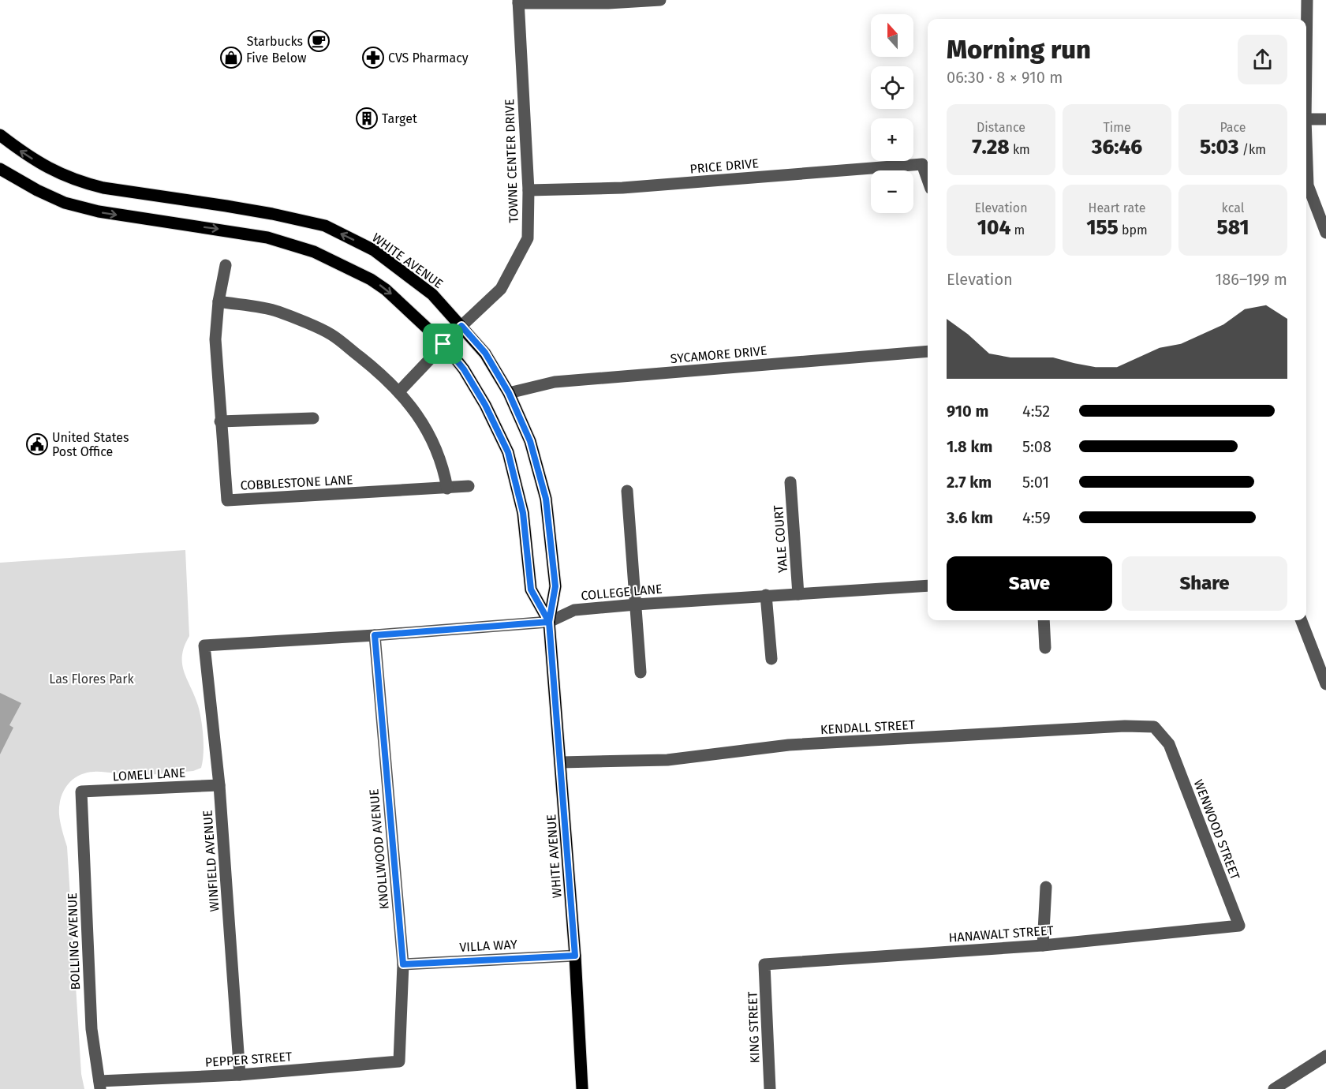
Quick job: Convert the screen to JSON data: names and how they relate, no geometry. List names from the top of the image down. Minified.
{"streets":{"main road":["WHITE AVENUE"],"street":["TOWNE CENTER DRIVE","PRICE DRIVE","SYCAMORE DRIVE","COBBLESTONE LANE","YALE COURT","COLLEGE LANE","KENDALL STREET","LOMELI LANE","WENWOOD STREET","KNOLLWOOD AVENUE","WINFIELD AVENUE","HANAWALT STREET","BOLLING AVENUE","VILLA WAY","KING STREET","PEPPER STREET"]},"crossings":[["TOWNE CENTER DRIVE","PRICE DRIVE"],["TOWNE CENTER DRIVE","WHITE AVENUE"],["WHITE AVENUE","SYCAMORE DRIVE"],["WHITE AVENUE","COLLEGE LANE"],["WHITE AVENUE","KENDALL STREET"],["WHITE AVENUE","VILLA WAY"],["YALE COURT","COLLEGE LANE"],["COLLEGE LANE","KNOLLWOOD AVENUE"],["COLLEGE LANE","WINFIELD AVENUE"],["KENDALL STREET","WENWOOD STREET"],["LOMELI LANE","WINFIELD AVENUE"],["LOMELI LANE","BOLLING AVENUE"],["WENWOOD STREET","HANAWALT STREET"],["KNOLLWOOD AVENUE","VILLA WAY"],["KNOLLWOOD AVENUE","PEPPER STREET"],["WINFIELD AVENUE","PEPPER STREET"],["HANAWALT STREET","KING STREET"],["BOLLING AVENUE","PEPPER STREET"]],"parks":["Las Flores Park"],"places":{"cafe":["Starbucks"],"shop":["Five Below"],"pharmacy":["CVS Pharmacy"],"building":["Target"],"public building":["United States Post Office"]},"north":"top","page":{"map_buttons":["+","−"],"heading":["Morning run","06:30 · 8 × 910 m"],"stats":[["Distance","7.28 km"],["Time","36:46"],["Pace","5:03 /km"],["Elevation","104 m"],["Heart rate","155 bpm"],["kcal","581"]],"chart":["Elevation","186–199 m"],"list":[{"name":"910 m","note":"4:52"},{"name":"1.8 km","note":"5:08"},{"name":"2.7 km","note":"5:01"},{"name":"3.6 km","note":"4:59"}],"buttons":["Save","Share"]}}
